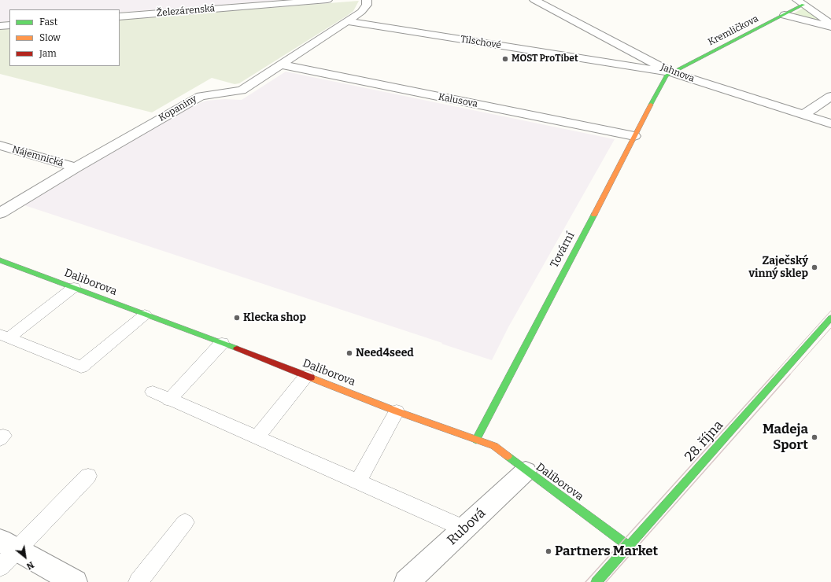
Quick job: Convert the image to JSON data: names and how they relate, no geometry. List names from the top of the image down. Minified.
{"streets":{"street":["Železárenská","Kremličkova","Tilschové","Jahnova","Kalusova","Kopaniny","Nájemnická","Tovární","Daliborova","28. října","Rubová"]},"crossings":[["Kremličkova","Tilschové"],["Kremličkova","Jahnova"],["Kremličkova","Tovární"],["Tilschové","Jahnova"],["Tilschové","Kopaniny"],["Tilschové","Tovární"],["Jahnova","Tovární"],["Kalusova","Kopaniny"],["Kalusova","Tovární"],["Kopaniny","Nájemnická"],["Tovární","Daliborova"],["Daliborova","28. října"],["Daliborova","Rubová"]],"places":["MOST ProTibet","Zaječský vinný sklep","Klecka shop","Need4seed","Madeja Sport","Partners Market"],"legend":["Fast","Slow","Jam"],"north":"bottom right"}
